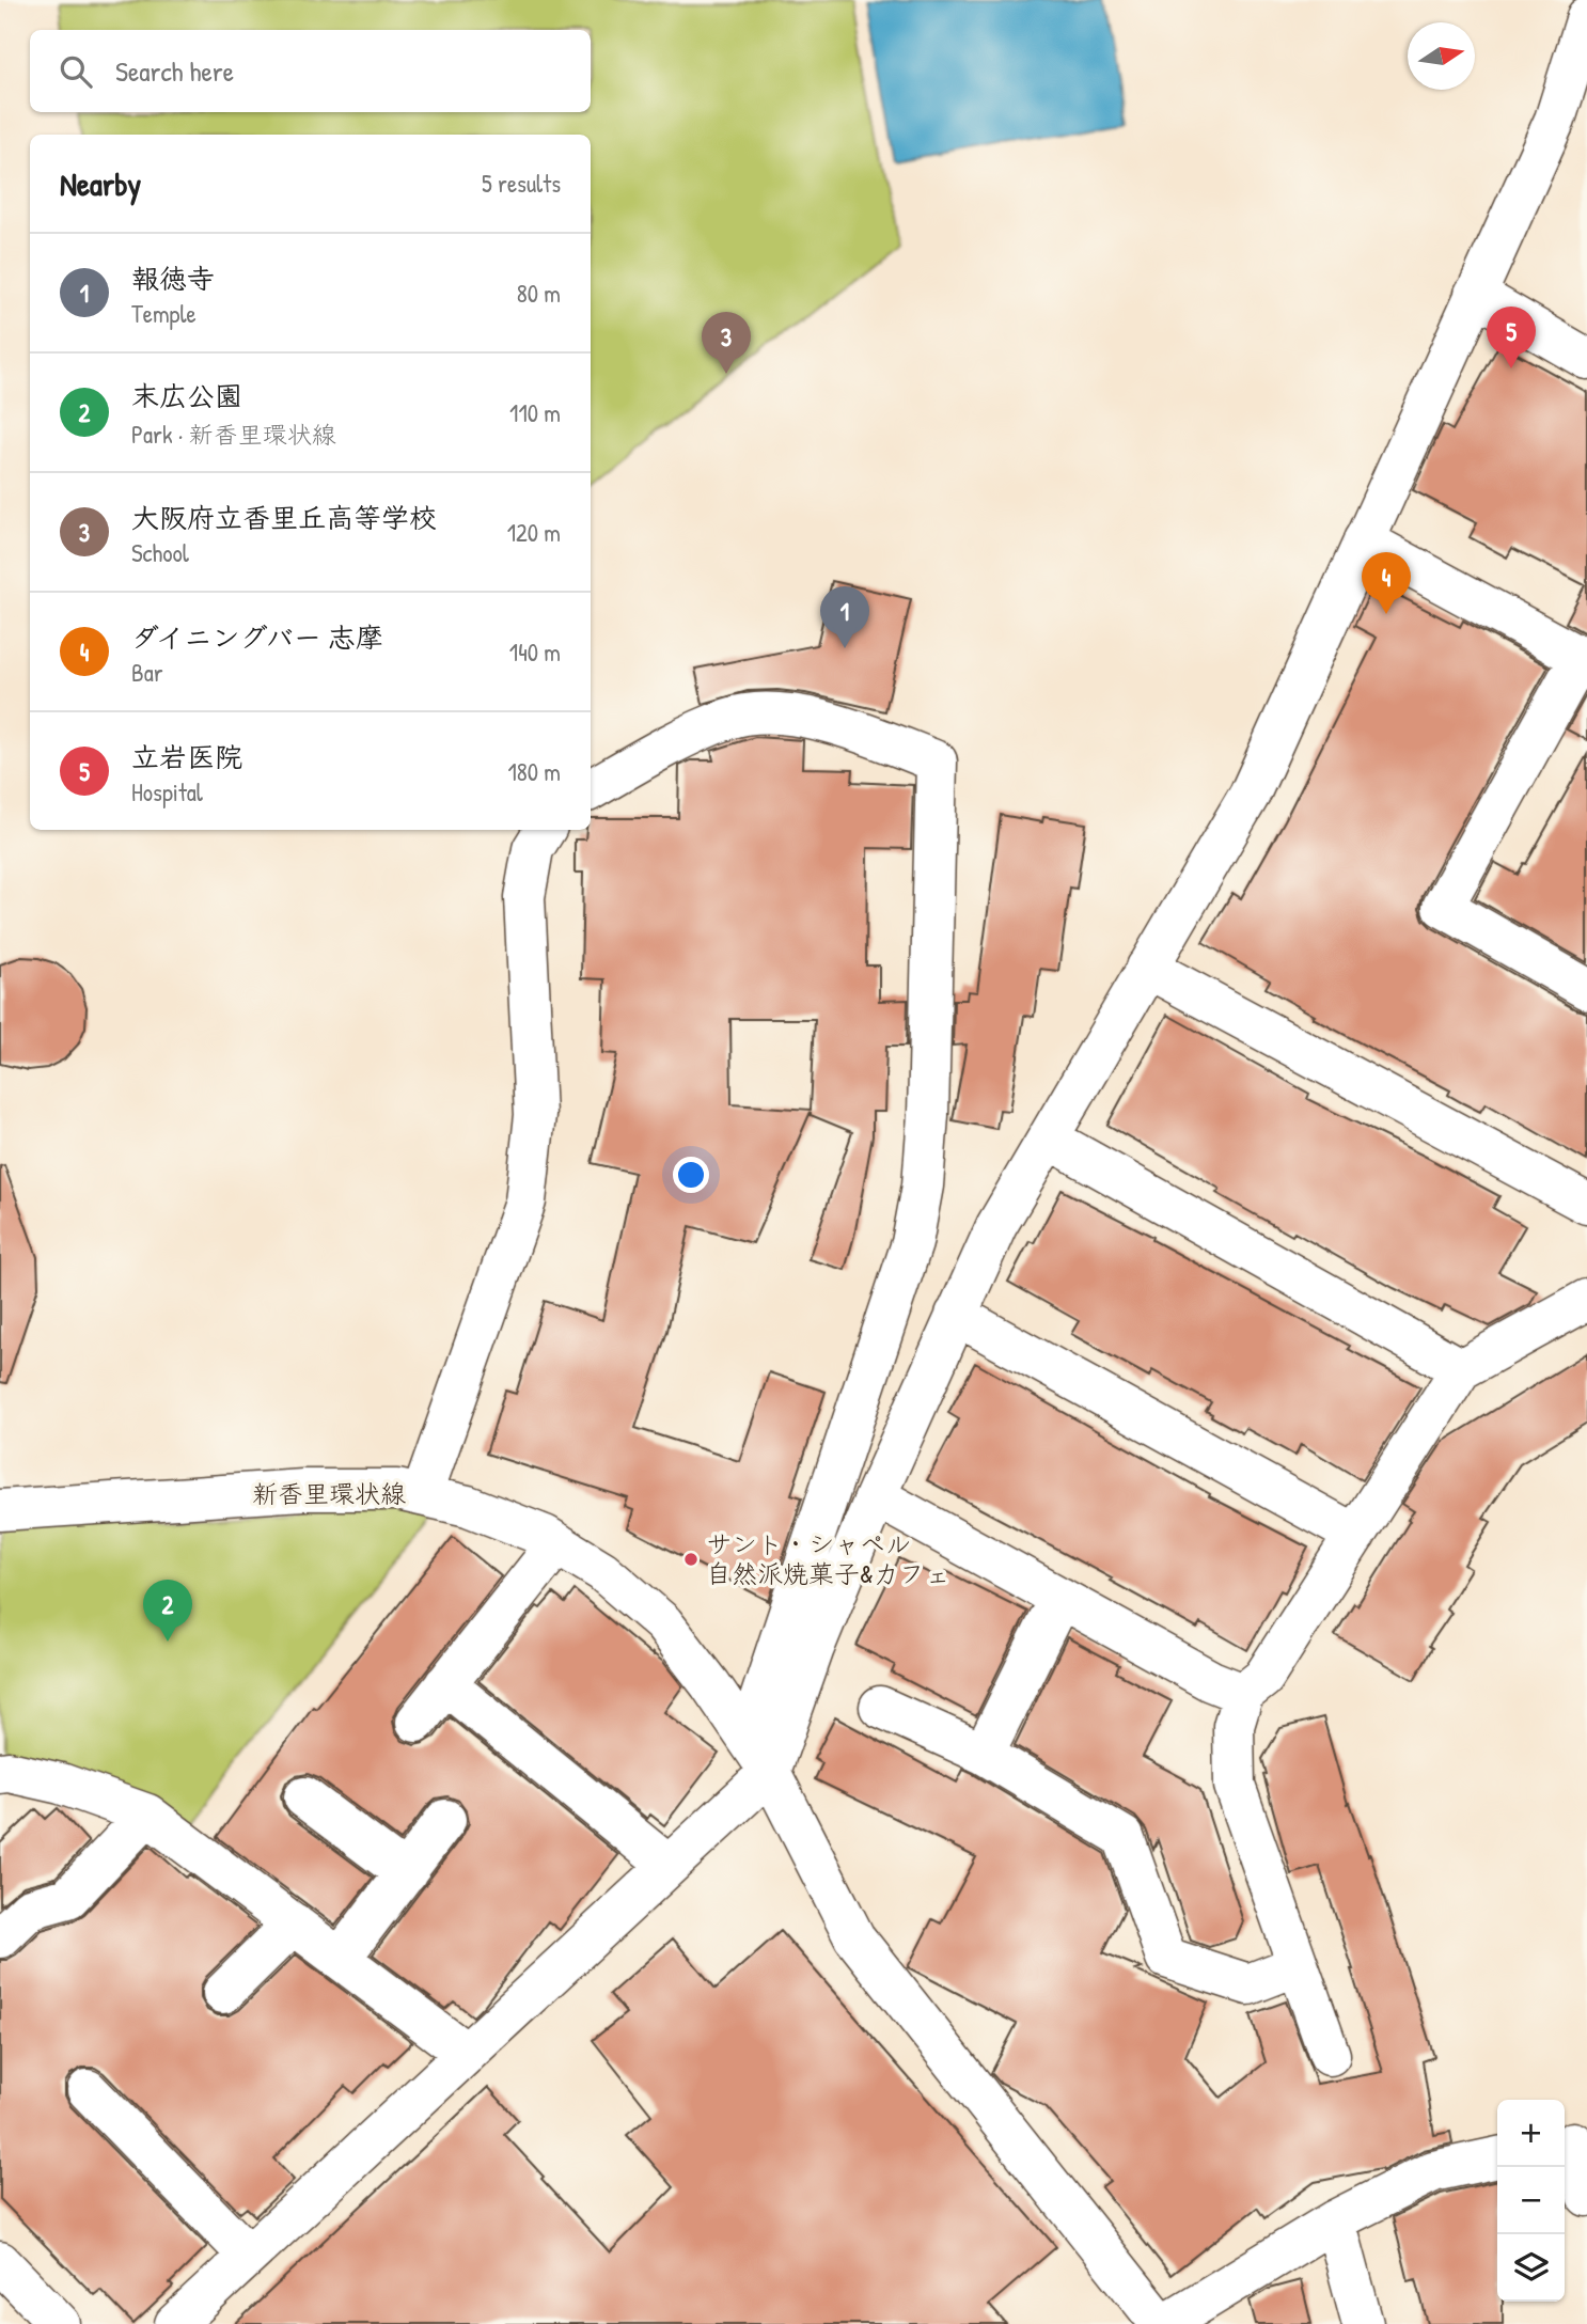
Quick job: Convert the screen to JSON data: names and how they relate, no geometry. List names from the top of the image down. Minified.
{"streets":{"street":["新香里環状線"]},"places":["サント・シャペル 自然派焼菓子&カフェ"],"north":"right","page":{"search":"Search here","heading":["Nearby","5 results"],"list":[{"mark":"1","name":"報徳寺","note":"Temple","value":"80 m"},{"mark":"2","name":"末広公園","note":"Park · 新香里環状線","value":"110 m"},{"mark":"3","name":"大阪府立香里丘高等学校","note":"School","value":"120 m"},{"mark":"4","name":"ダイニングバー 志摩","note":"Bar","value":"140 m"},{"mark":"5","name":"立岩医院","note":"Hospital","value":"180 m"}],"pins":["5","3","4","1","2"],"map_buttons":["+","−"]}}
